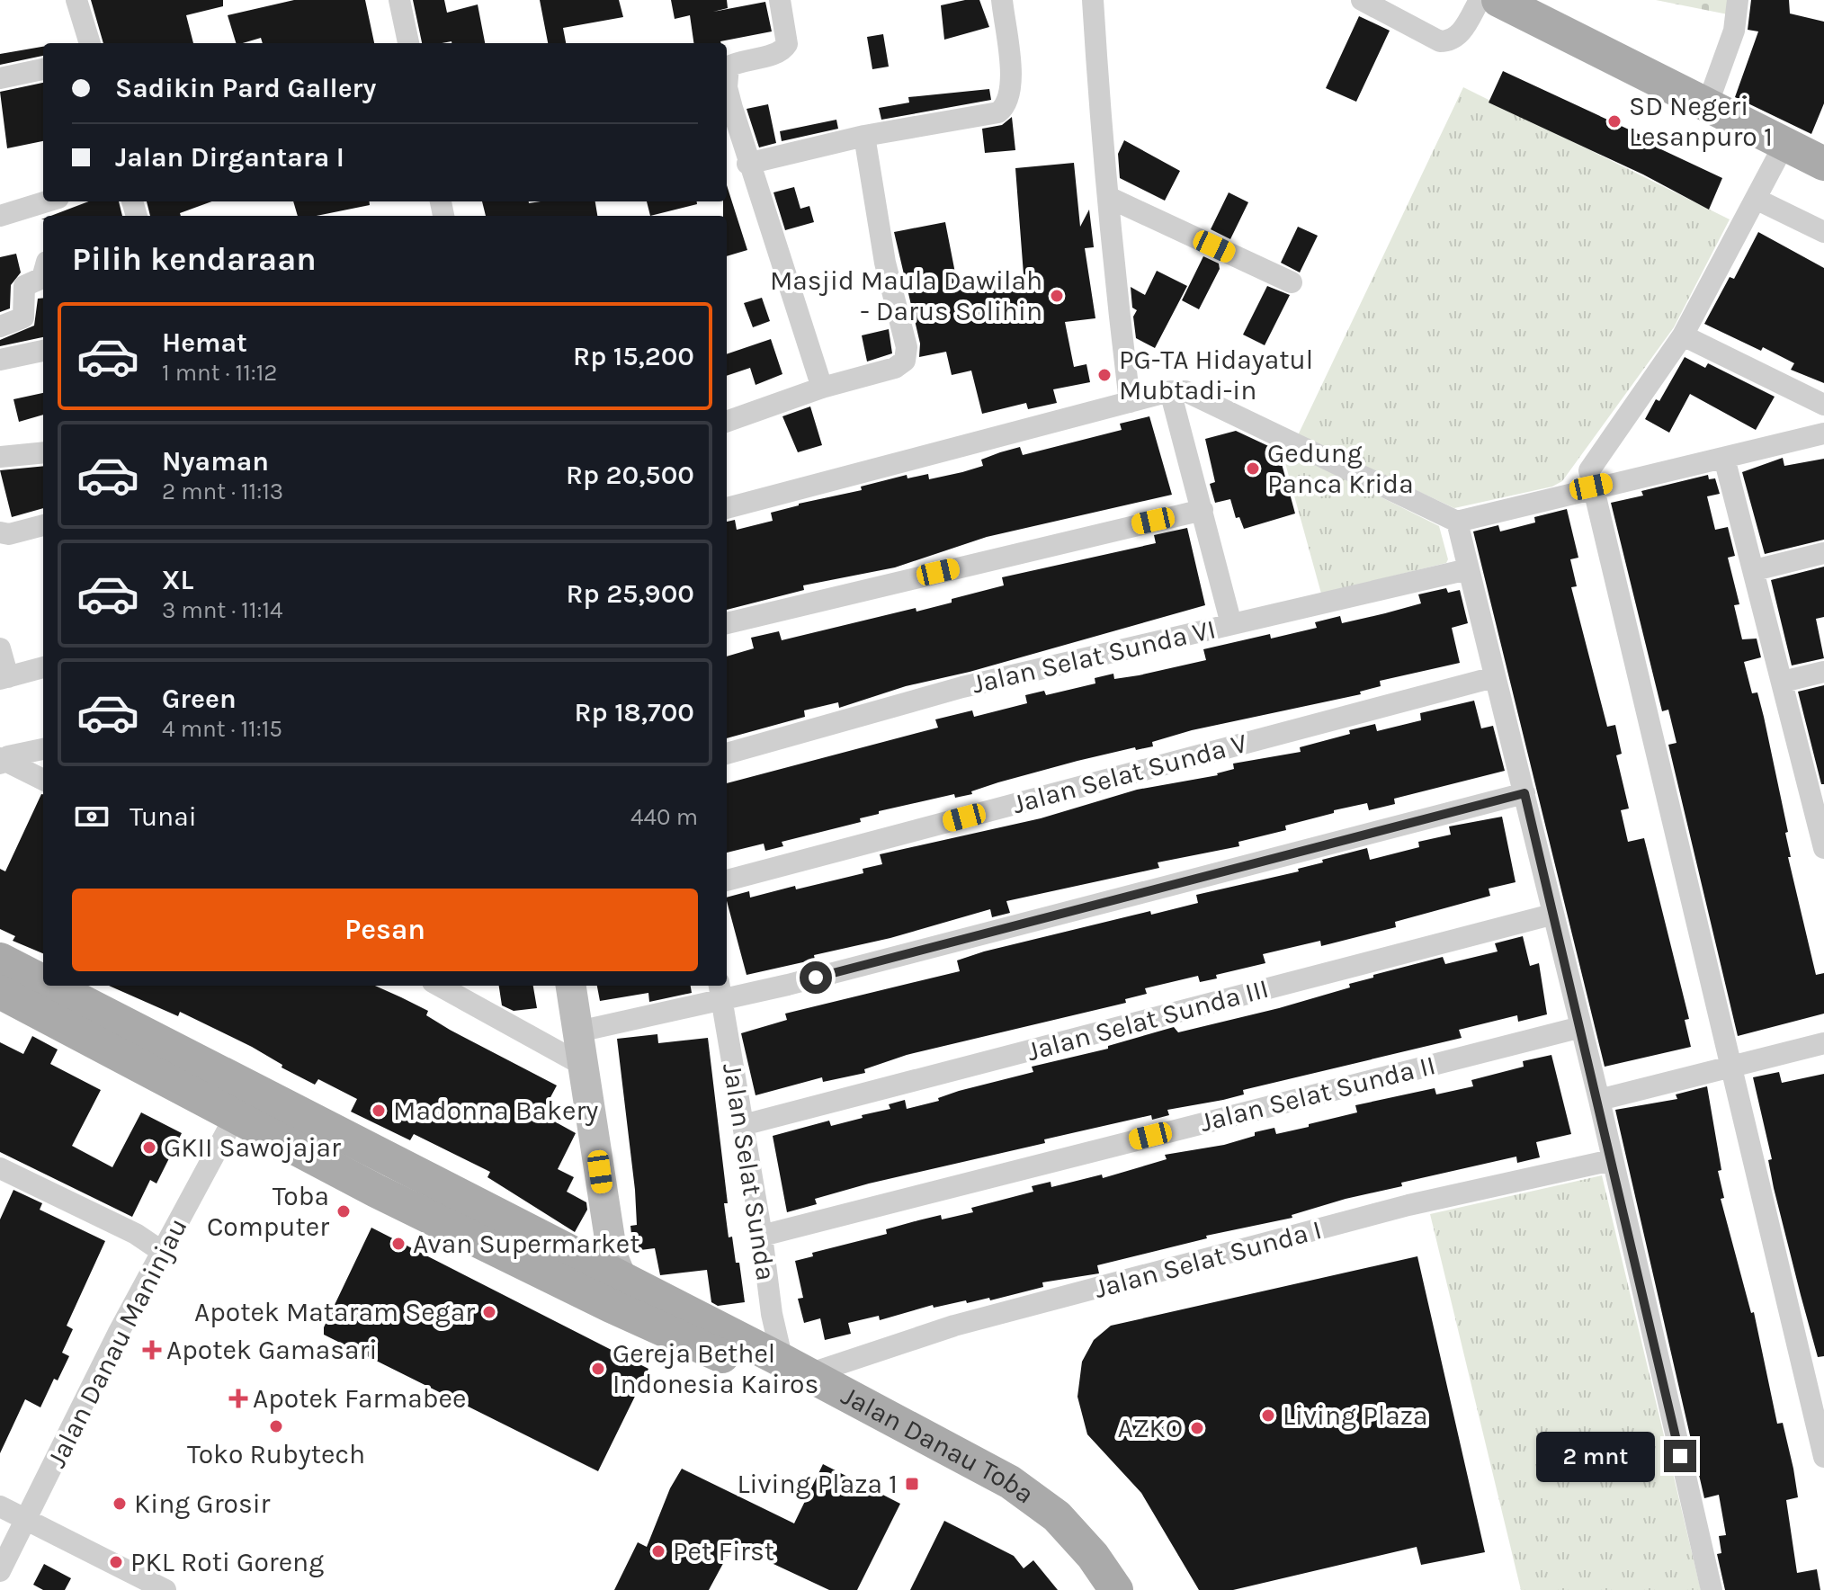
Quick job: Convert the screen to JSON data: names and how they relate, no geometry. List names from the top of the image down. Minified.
{"streets":{"main road":["Jalan Danau Toba"],"street":["Jalan Selat Sunda VI","Jalan Selat Sunda V","Jalan Selat Sunda III","Jalan Selat Sunda II","Jalan Selat Sunda","Jalan Selat Sunda I","Jalan Danau Maninjau"]},"crossings":[["Jalan Selat Sunda III","Jalan Selat Sunda"],["Jalan Selat Sunda II","Jalan Selat Sunda"],["Jalan Selat Sunda","Jalan Selat Sunda I"],["Jalan Selat Sunda","Jalan Danau Toba"],["Jalan Selat Sunda I","Jalan Danau Toba"],["Jalan Danau Maninjau","Jalan Danau Toba"]],"places":{"other":["SD Negeri Lesanpuro 1","Masjid Maula Dawilah - Darus Solihin","PG-TA Hidayatul Mubtadi-in","Gedung Panca Krida","Madonna Bakery","GKII Sawojajar","Toba Computer","Avan Supermarket","Apotek Mataram Segar","Gereja Bethel Indonesia Kairos","Living Plaza","Toko Rubytech","AZKO","King Grosir","Pet First","PKL Roti Goreng"],"health":["Apotek Gamasari","Apotek Farmabee"],"transit":["Living Plaza 1"]},"page":{"banner":["Sadikin Pard Gallery","Jalan Dirgantara I"],"heading":"Pilih kendaraan","list":[{"name":"Hemat","note":"1 mnt · 11:12","value":"Rp 15,200"},{"name":"Nyaman","note":"2 mnt · 11:13","value":"Rp 20,500"},{"name":"XL","note":"3 mnt · 11:14","value":"Rp 25,900"},{"name":"Green","note":"4 mnt · 11:15","value":"Rp 18,700"}],"pay":["Tunai","440 m"],"buttons":"Pesan","bubble":"2 mnt"}}
